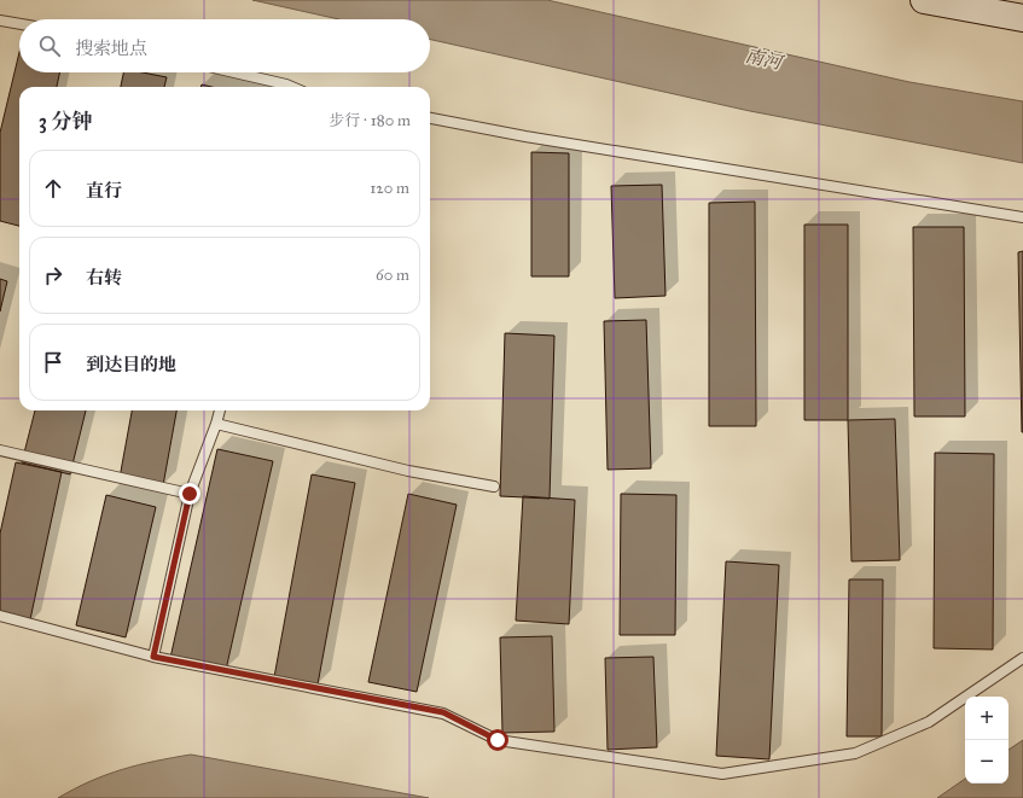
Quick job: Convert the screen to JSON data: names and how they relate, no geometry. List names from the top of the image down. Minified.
{"water":["南河"],"page":{"search":"搜索地点","heading":["3 分钟","步行 · 180 m"],"list":[["直行","120 m"],["右转","60 m"],"到达目的地"],"map_buttons":["+","−"]}}
